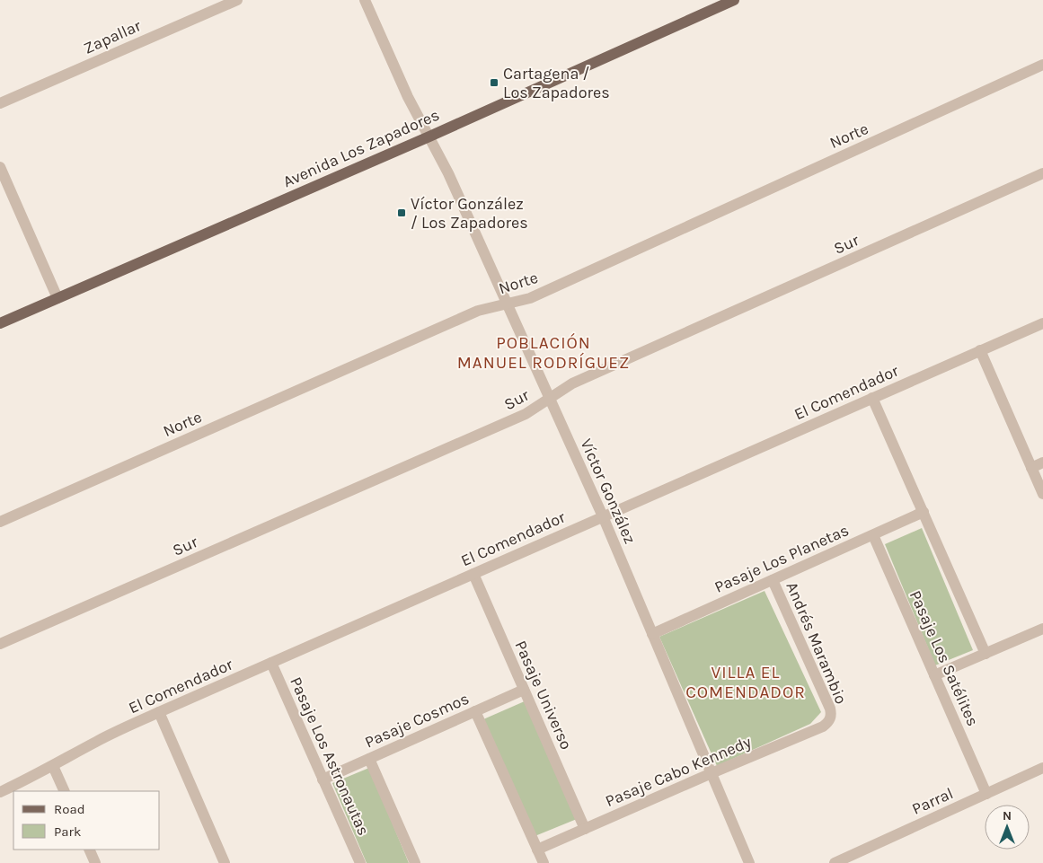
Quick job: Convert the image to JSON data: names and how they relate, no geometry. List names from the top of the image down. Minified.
{"streets":{"main road":["Avenida Los Zapadores"],"street":["Zapallar","Norte","Sur","El Comendador","Víctor González","Pasaje Los Planetas","Andrés Marambio","Pasaje Los Satélites","Pasaje Universo","Pasaje Cosmos","Pasaje Los Astronautas","Pasaje Cabo Kennedy","Parral"]},"crossings":[["Norte","Víctor González"],["Avenida Los Zapadores","Víctor González"],["Sur","Víctor González"],["El Comendador","Víctor González"],["El Comendador","Pasaje Universo"],["El Comendador","Pasaje Los Astronautas"],["Víctor González","Pasaje Los Planetas"],["Víctor González","Pasaje Cabo Kennedy"],["Pasaje Los Planetas","Andrés Marambio"],["Pasaje Los Planetas","Pasaje Los Satélites"],["Andrés Marambio","Pasaje Cabo Kennedy"],["Pasaje Los Satélites","Parral"],["Pasaje Universo","Pasaje Cosmos"],["Pasaje Universo","Pasaje Cabo Kennedy"],["Pasaje Cosmos","Pasaje Los Astronautas"]],"districts":["POBLACIÓN MANUEL RODRÍGUEZ","VILLA EL COMENDADOR"],"places":{"transit":["Cartagena / Los Zapadores","Víctor González / Los Zapadores"]},"legend":["Road","Park"],"north":"top"}
